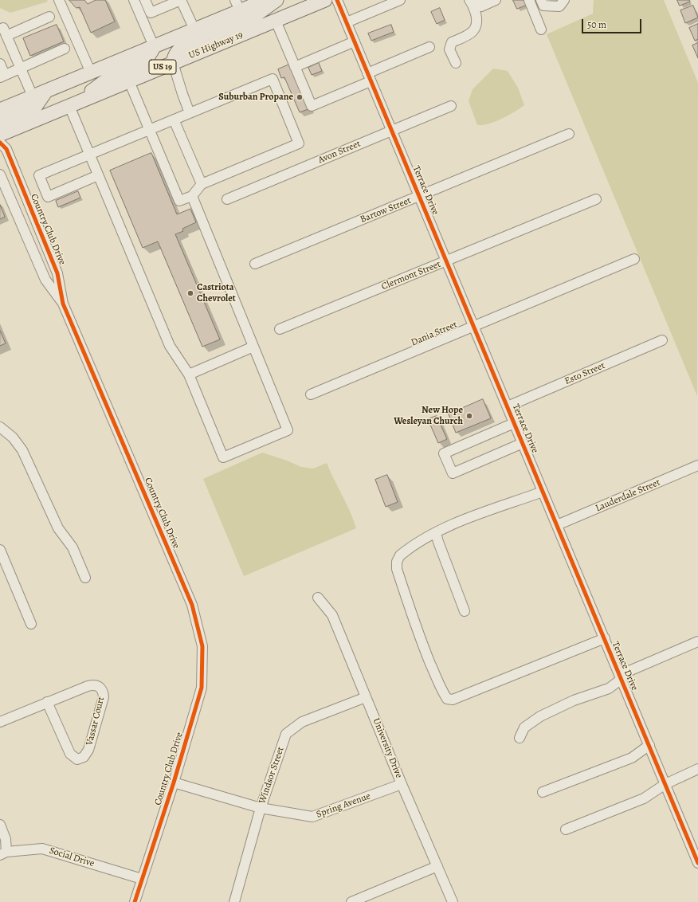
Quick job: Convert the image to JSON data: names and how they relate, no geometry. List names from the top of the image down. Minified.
{"streets":{"highway":["US Highway 19","US 19"],"street":["Avon Street","Terrace Drive","Bartow Street","Country Club Drive","Clermont Street","Dania Street","Esto Street","Lauderdale Street","Vassar Court","University Drive","Windsor Street","Spring Avenue","Social Drive"]},"crossings":[["Avon Street","Terrace Drive"],["Terrace Drive","Bartow Street"],["Terrace Drive","Clermont Street"],["Terrace Drive","Dania Street"],["Terrace Drive","Esto Street"],["Terrace Drive","Lauderdale Street"],["Country Club Drive","Spring Avenue"],["Country Club Drive","Social Drive"],["University Drive","Windsor Street"],["University Drive","Spring Avenue"],["Windsor Street","Spring Avenue"]],"places":["Suburban Propane","Castriota Chevrolet","New Hope Wesleyan Church"],"scale_bar":"50 m"}
